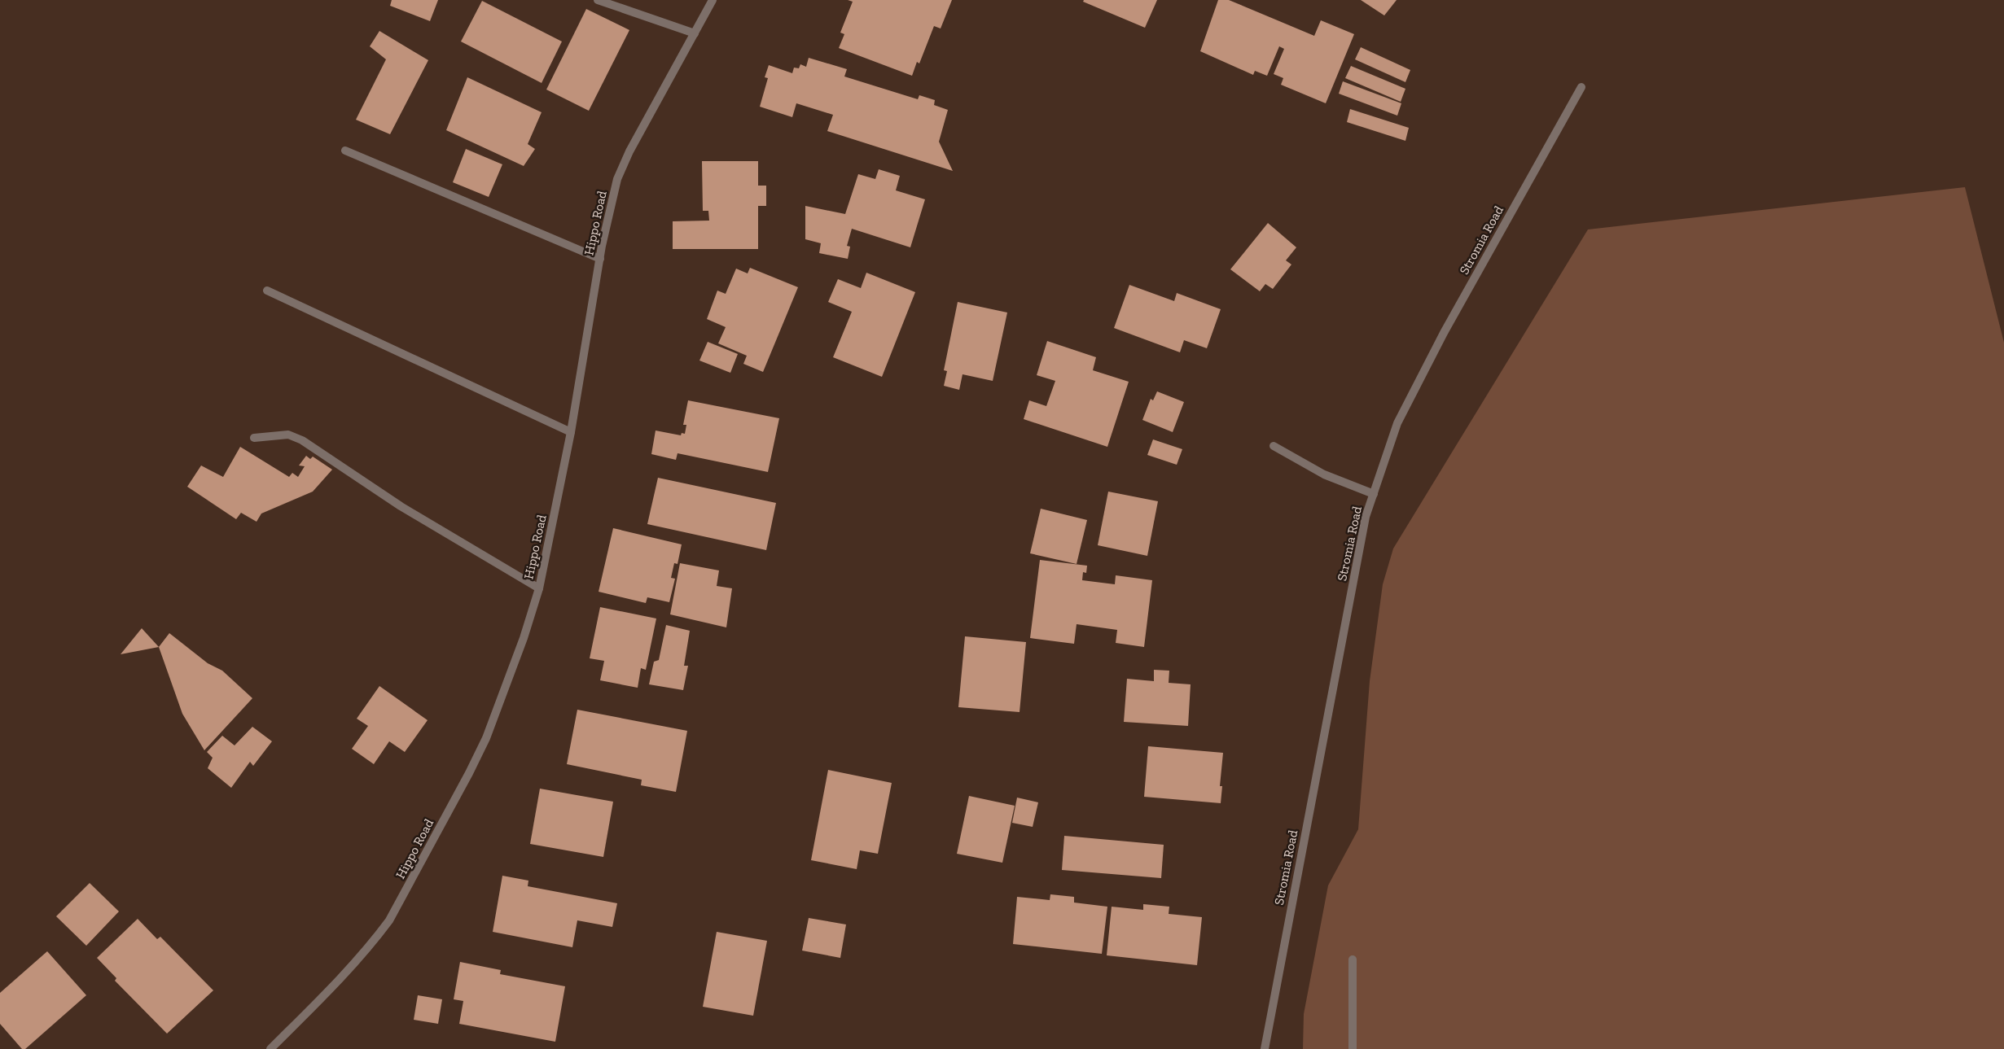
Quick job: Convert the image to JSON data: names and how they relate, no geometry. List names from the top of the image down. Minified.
{"streets":{"street":["Hippo Road","Stromia Road"]}}
